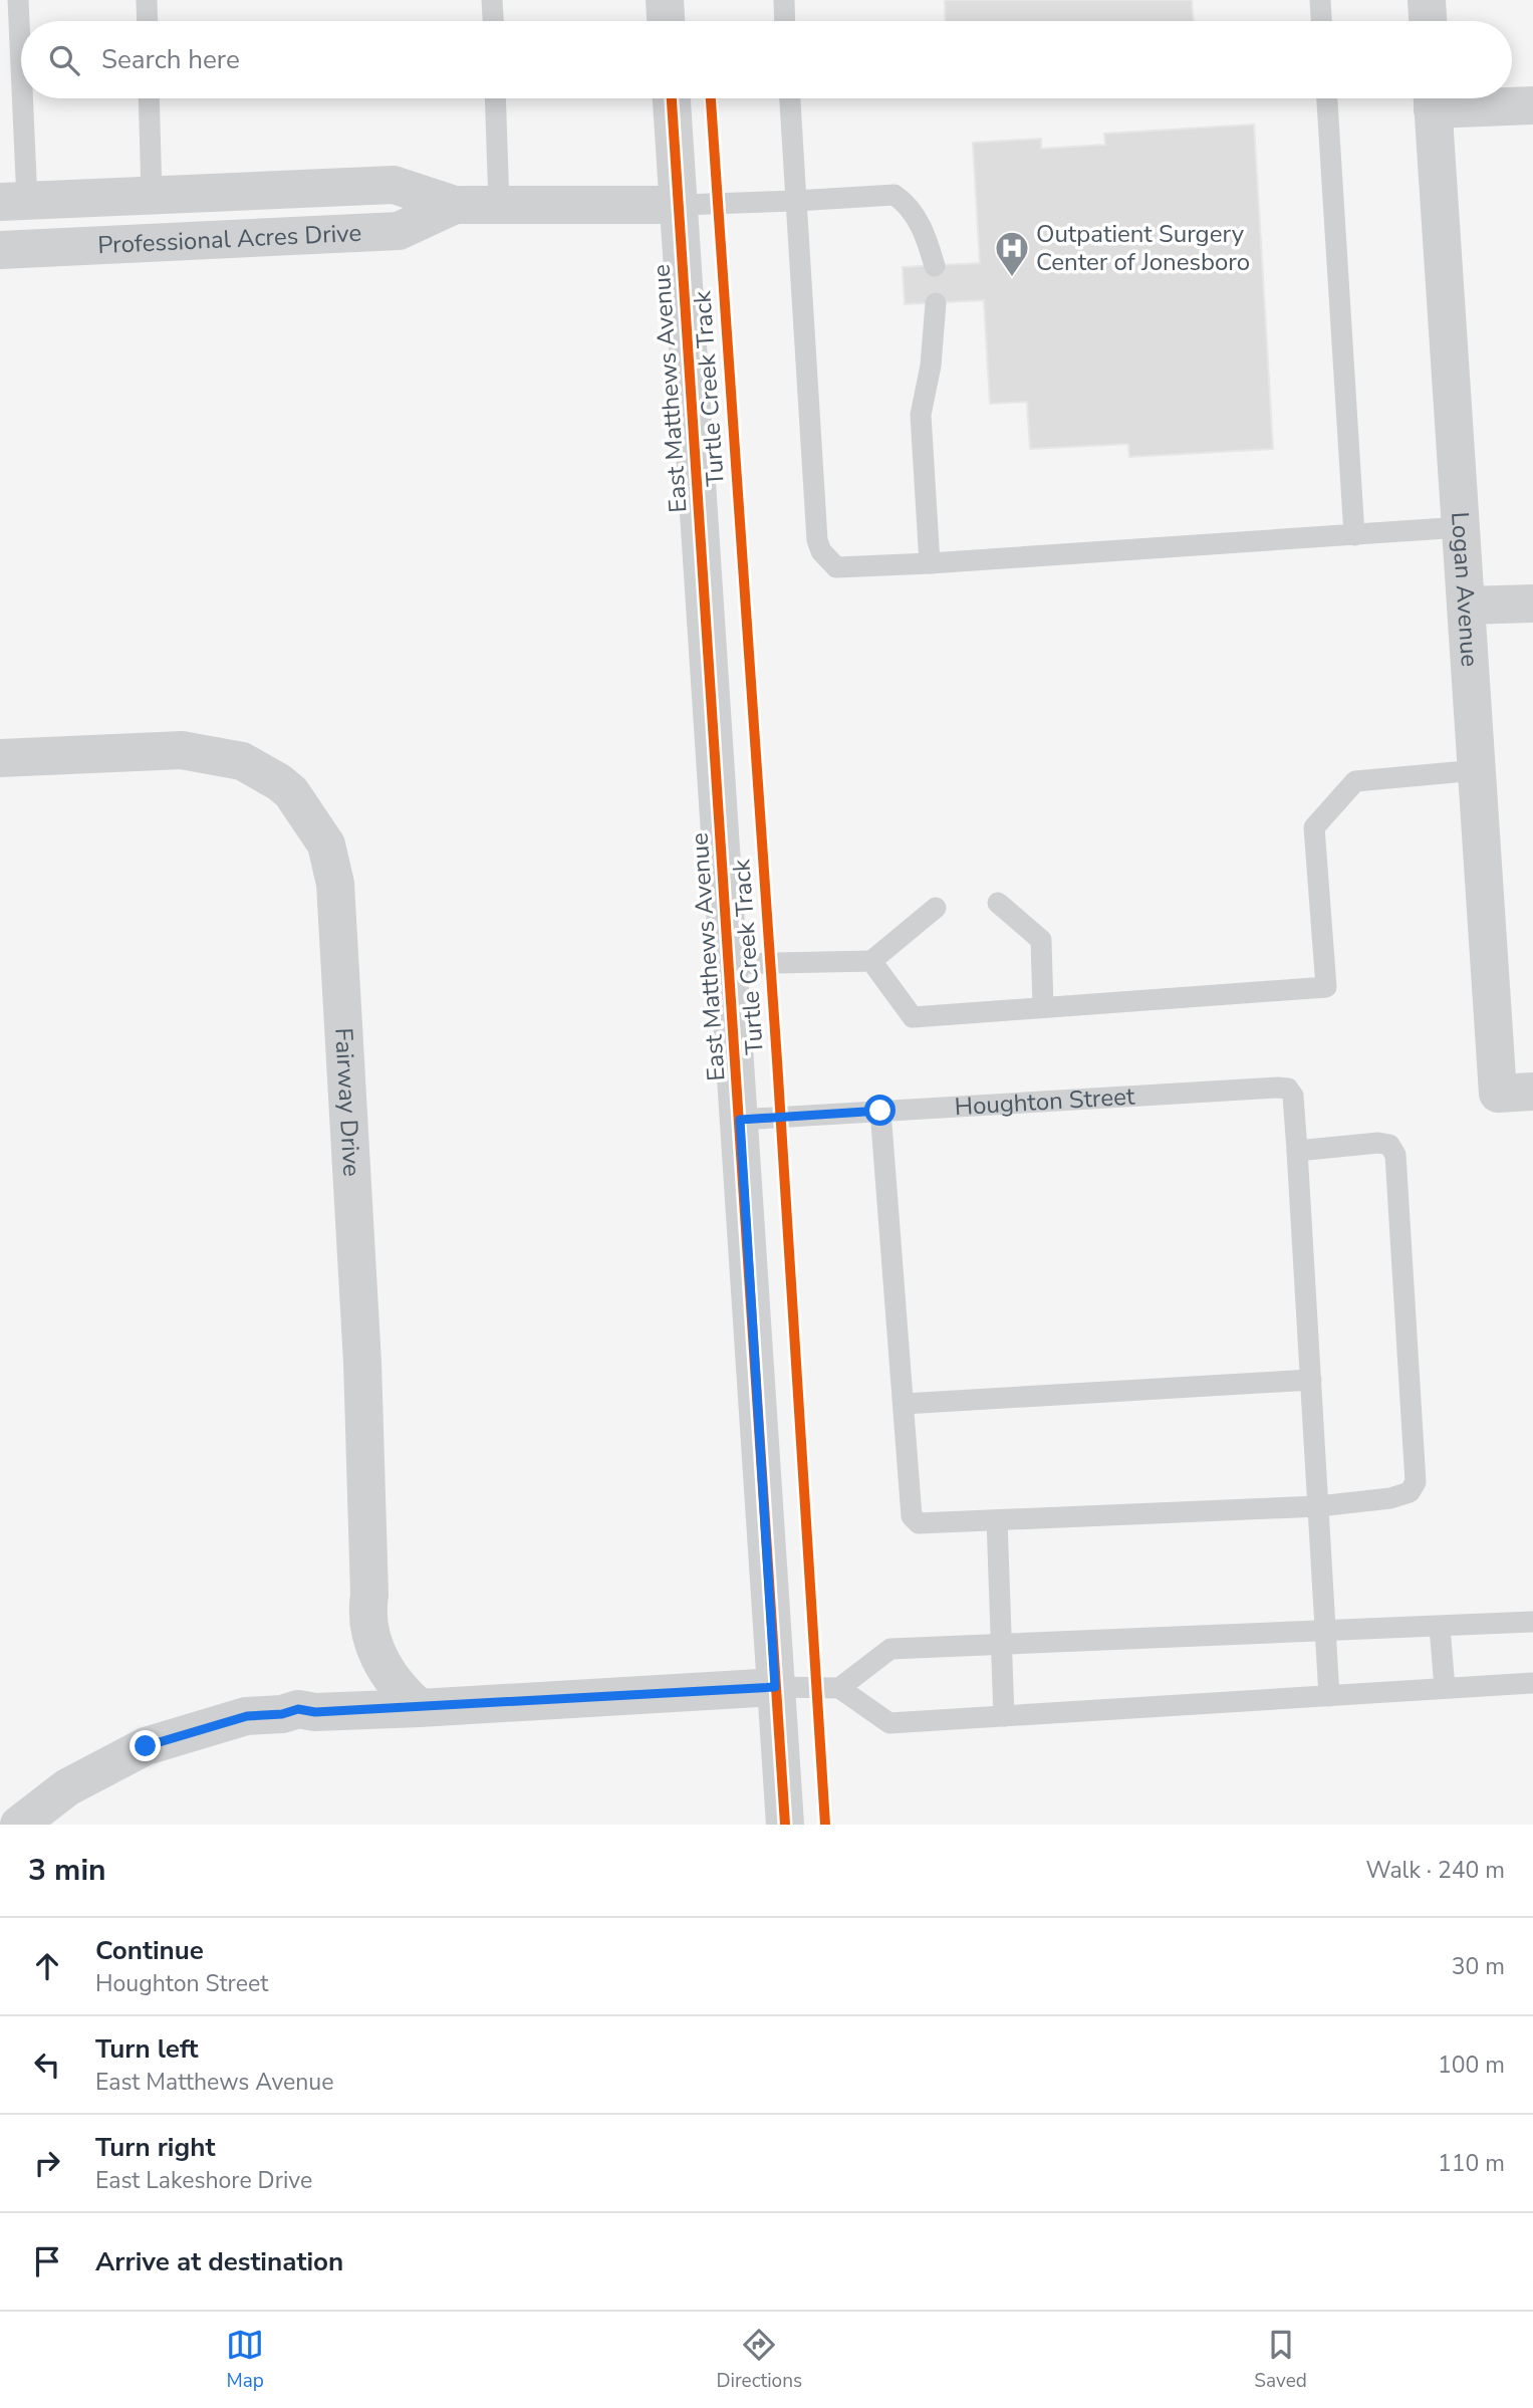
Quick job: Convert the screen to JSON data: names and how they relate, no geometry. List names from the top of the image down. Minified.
{"streets":{"street":["Professional Acres Drive","East Matthews Avenue","Logan Avenue","Fairway Drive"],"lane":["Houghton Street"],"cycle path":["Turtle Creek Track"]},"crossings":[["Professional Acres Drive","East Matthews Avenue"],["East Matthews Avenue","Houghton Street"]],"places":{"hospital":["Outpatient Surgery Center of Jonesboro"]},"page":{"search":"Search here","heading":["3 min","Walk · 240 m"],"list":[["Continue","Houghton Street","30 m"],["Turn left","East Matthews Avenue","100 m"],["Turn right","East Lakeshore Drive","110 m"],"Arrive at destination"],"nav":["Map","Directions","Saved"]}}
